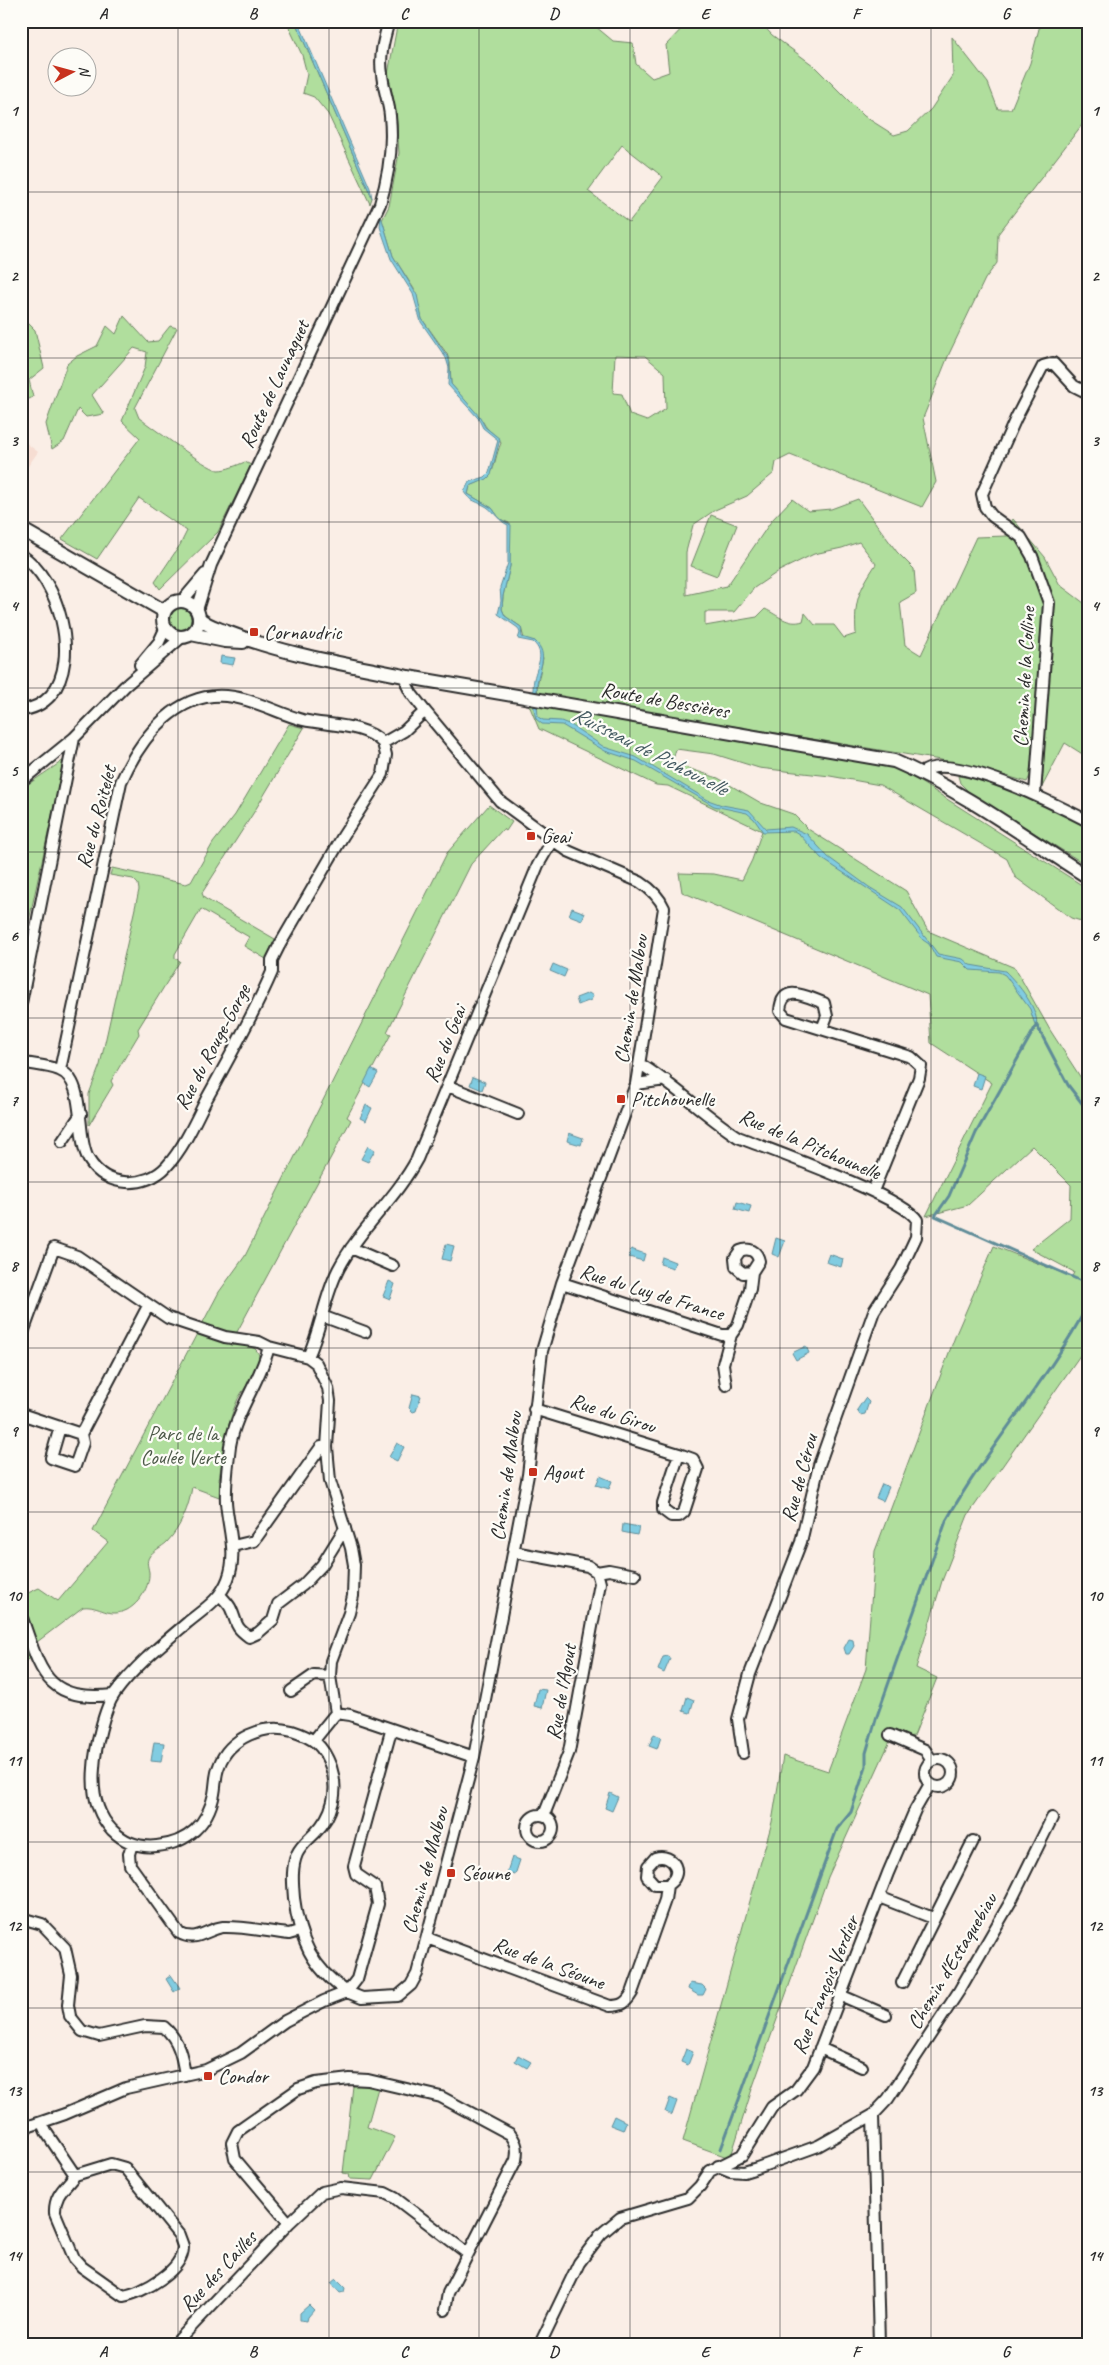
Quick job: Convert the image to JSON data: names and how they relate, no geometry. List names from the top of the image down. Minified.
{"streets":{"main road":["Route de Bessières"],"street":["Route de Launaguet","Chemin de la Colline","Rue du Roitelet","Chemin de Malbou","Rue du Geai","Rue du Rouge-Gorge","Rue de la Pitchounelle","Rue du Luy de France","Rue du Girou","Rue de Cérou","Rue de l'Agout","Chemin d'Estaquebiau","Rue de la Séoune","Rue François Verdier","Rue des Cailles"]},"crossings":[["Route de Launaguet","Route de Bessières"],["Route de Bessières","Chemin de Malbou"],["Rue du Roitelet","Rue du Rouge-Gorge"],["Chemin de Malbou","Rue du Geai"],["Chemin de Malbou","Rue de la Pitchounelle"],["Chemin de Malbou","Rue du Luy de France"],["Chemin de Malbou","Rue du Girou"],["Chemin de Malbou","Rue de la Séoune"],["Rue de la Pitchounelle","Rue de Cérou"],["Chemin d'Estaquebiau","Rue François Verdier"]],"water":["Ruisseau de Pichounelle"],"parks":["Parc de la Coulée Verte"],"places":{"transit":["Cornaudric","Geai","Pitchounelle","Agout","Séoune","Condor"]},"north":"right","grid":{"columns":["A","B","C","D","E","F","G"],"rows":["1","2","3","4","5","6","7","8","9","10","11","12","13","14"]}}
